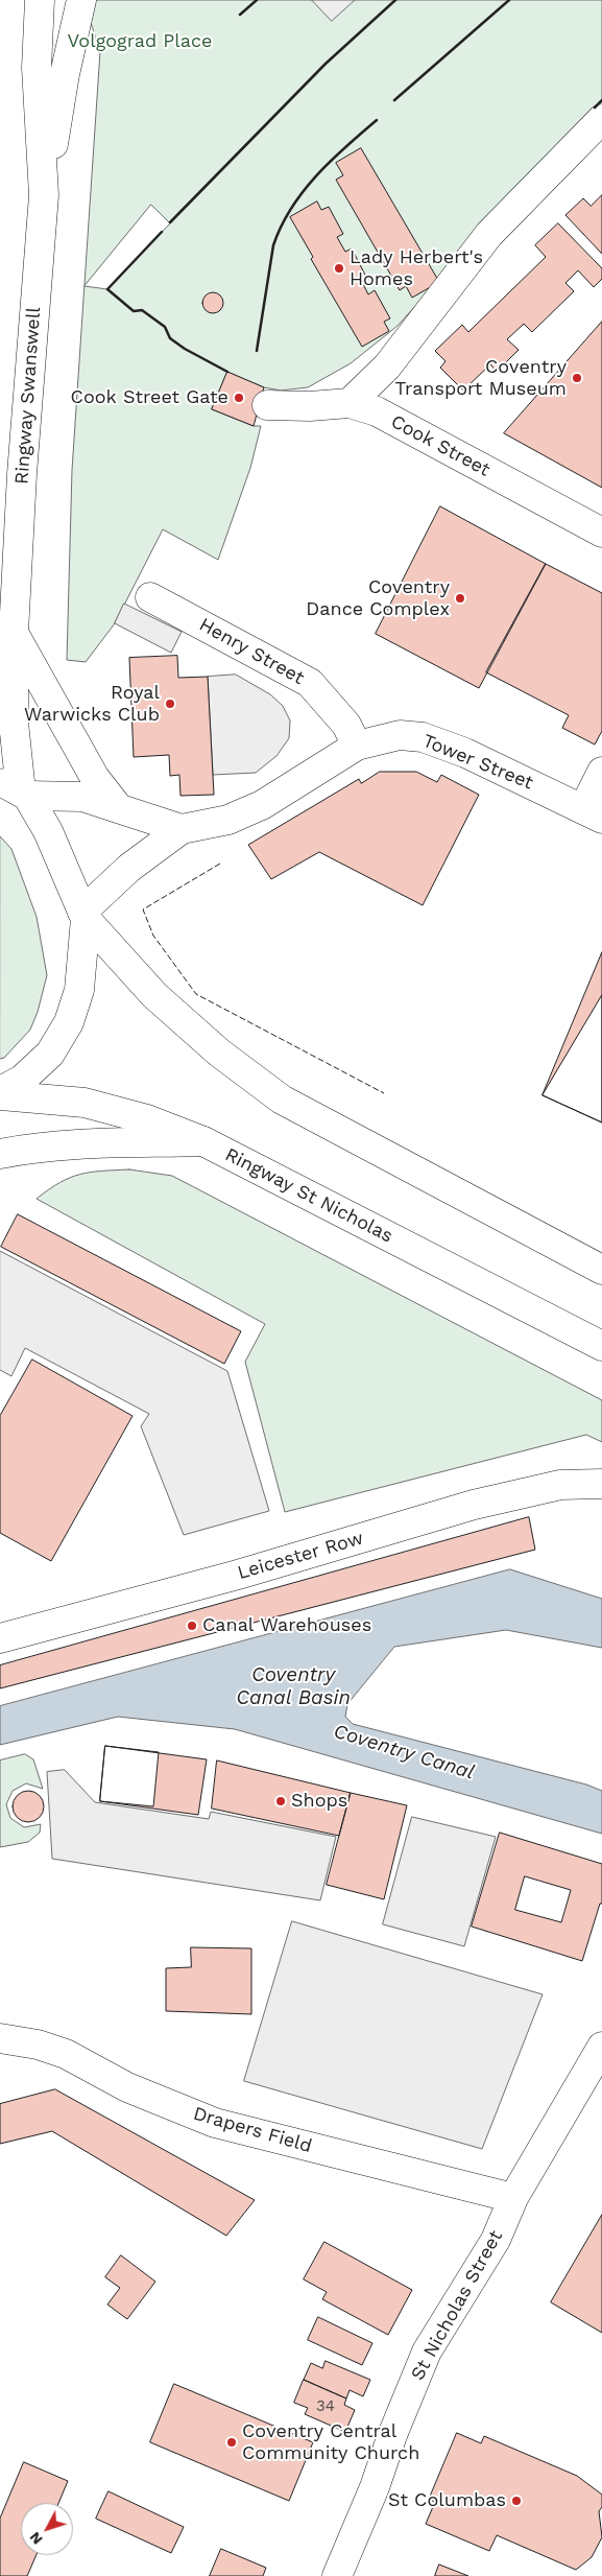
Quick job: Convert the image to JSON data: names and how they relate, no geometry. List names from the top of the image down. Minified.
{"streets":{"main road":["Ringway Swanswell","Cook Street","Henry Street","Tower Street","Ringway St Nicholas","Leicester Row","Drapers Field","St Nicholas Street"]},"crossings":[["Henry Street","Tower Street"],["Drapers Field","St Nicholas Street"]],"water":["Coventry Canal Basin","Coventry Canal"],"parks":["Volgograd Place"],"places":["Lady Herbert's Homes","Coventry Transport Museum","Cook Street Gate","Coventry Dance Complex","Royal Warwicks Club","Canal Warehouses","Shops","Coventry Central Community Church","St Columbas"],"house_numbers":["34"],"north":"bottom left"}
